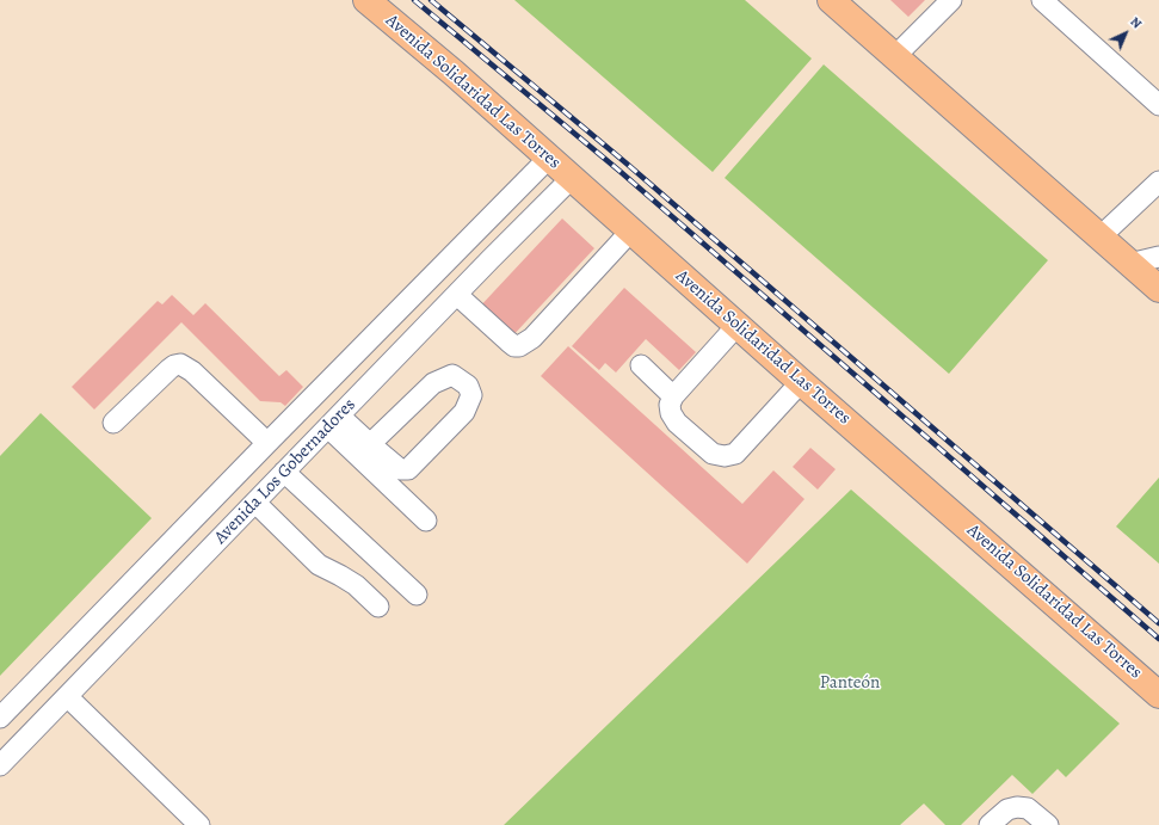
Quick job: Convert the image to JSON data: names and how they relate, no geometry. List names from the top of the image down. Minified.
{"streets":{"main road":["Avenida Solidaridad Las Torres"],"street":["Avenida Los Gobernadores"]},"crossings":[["Avenida Solidaridad Las Torres","Avenida Los Gobernadores"]],"parks":["Panteón"],"north":"top right"}
